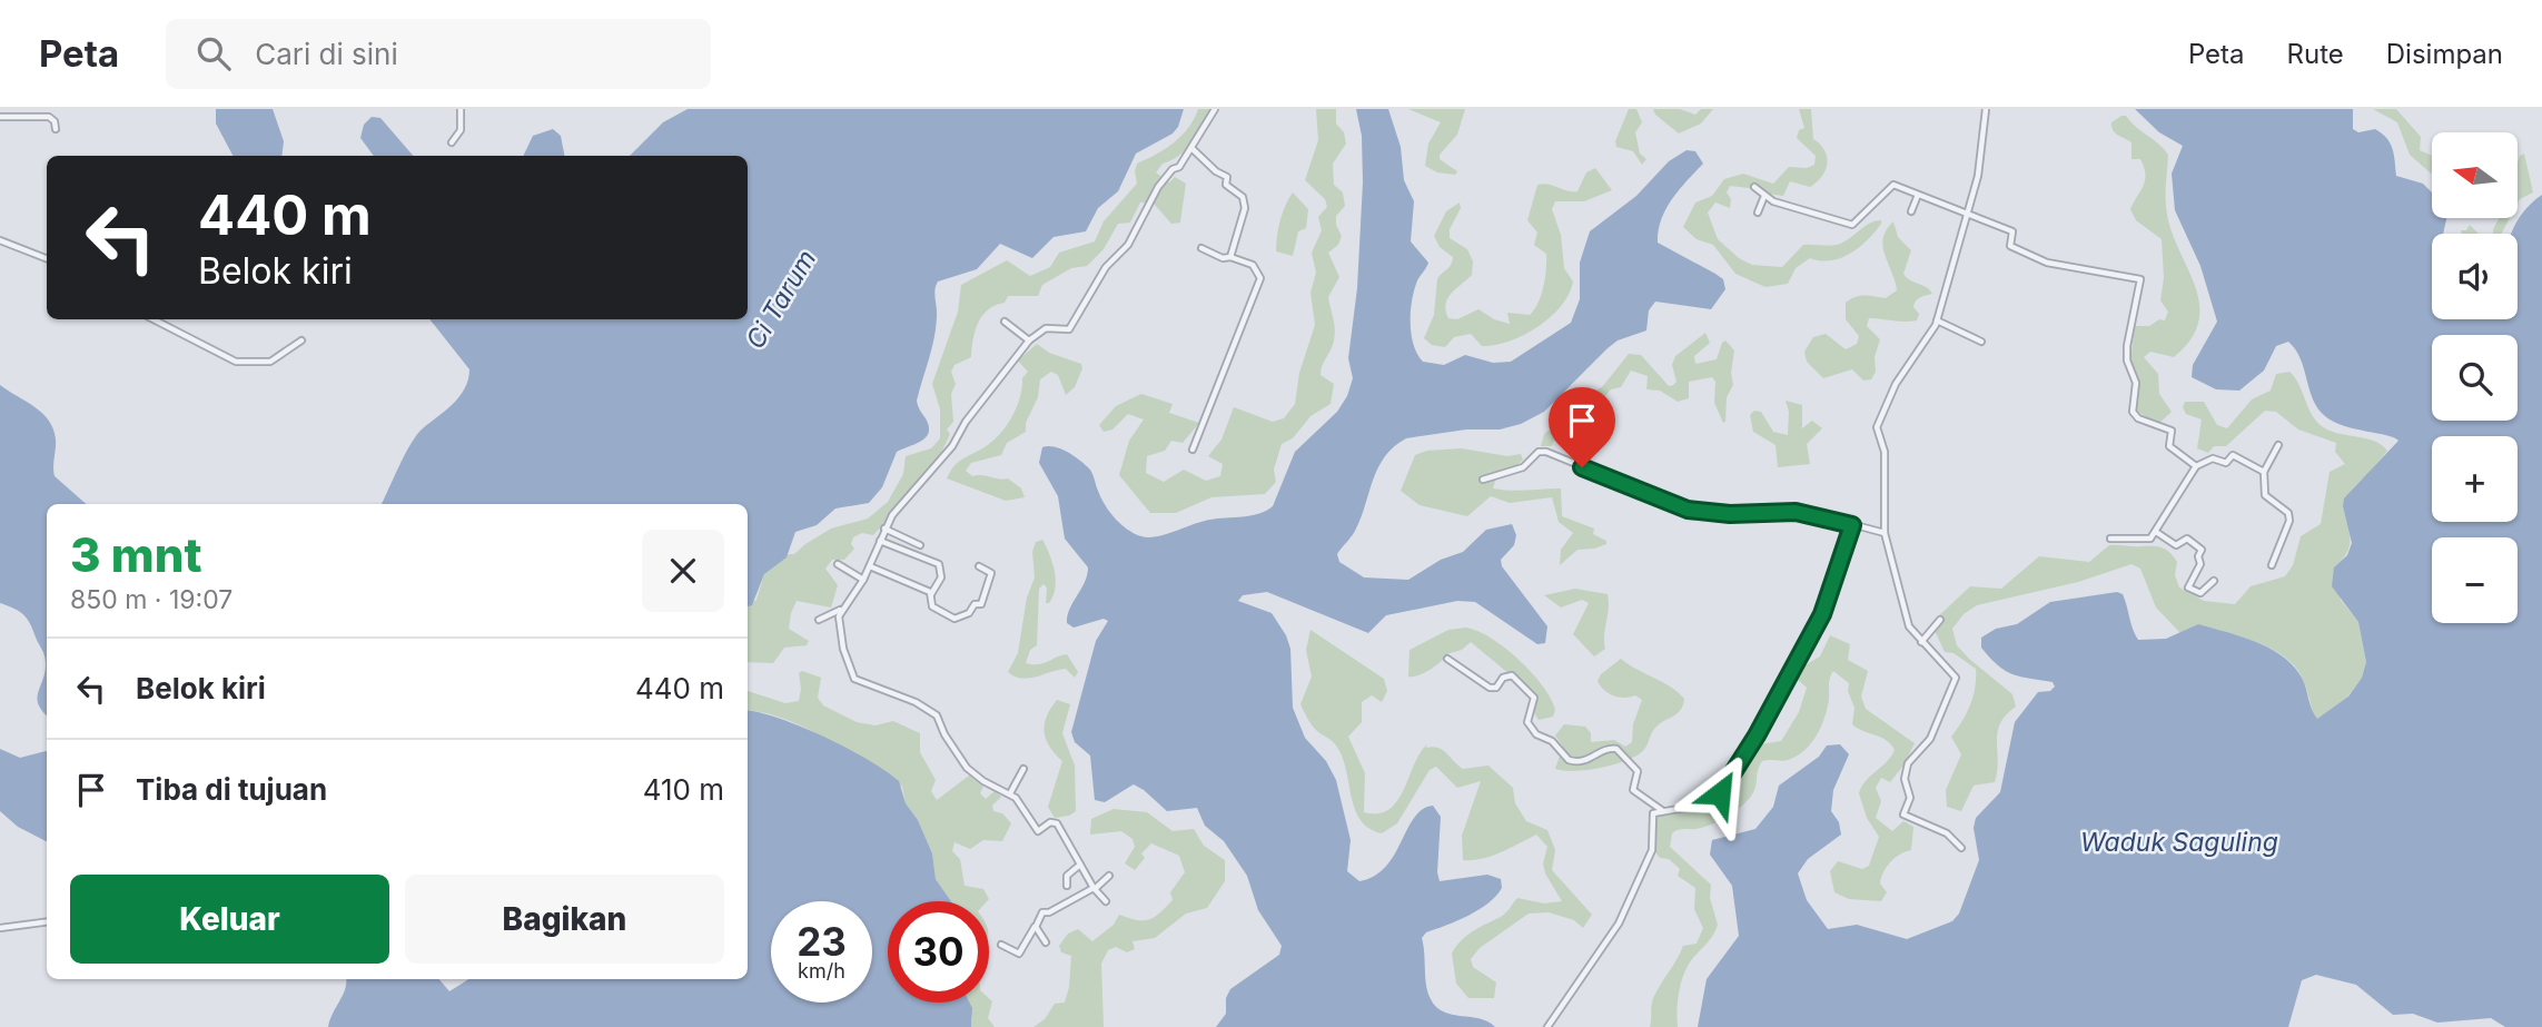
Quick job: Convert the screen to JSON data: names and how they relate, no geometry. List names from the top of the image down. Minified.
{"water":["Ci Tarum","Waduk Saguling"],"north":"left","page":{"header":"Peta","search":"Cari di sini","nav":["Peta","Rute","Disimpan"],"map_buttons":["+","−"],"turn":["440 m","Belok kiri"],"heading":["3 mnt","850 m · 19:07"],"list":[{"name":"Belok kiri","value":"440 m"},{"name":"Tiba di tujuan","value":"410 m"}],"buttons":["Keluar","Bagikan"],"speed":"23 km/h","limit":"30"}}
